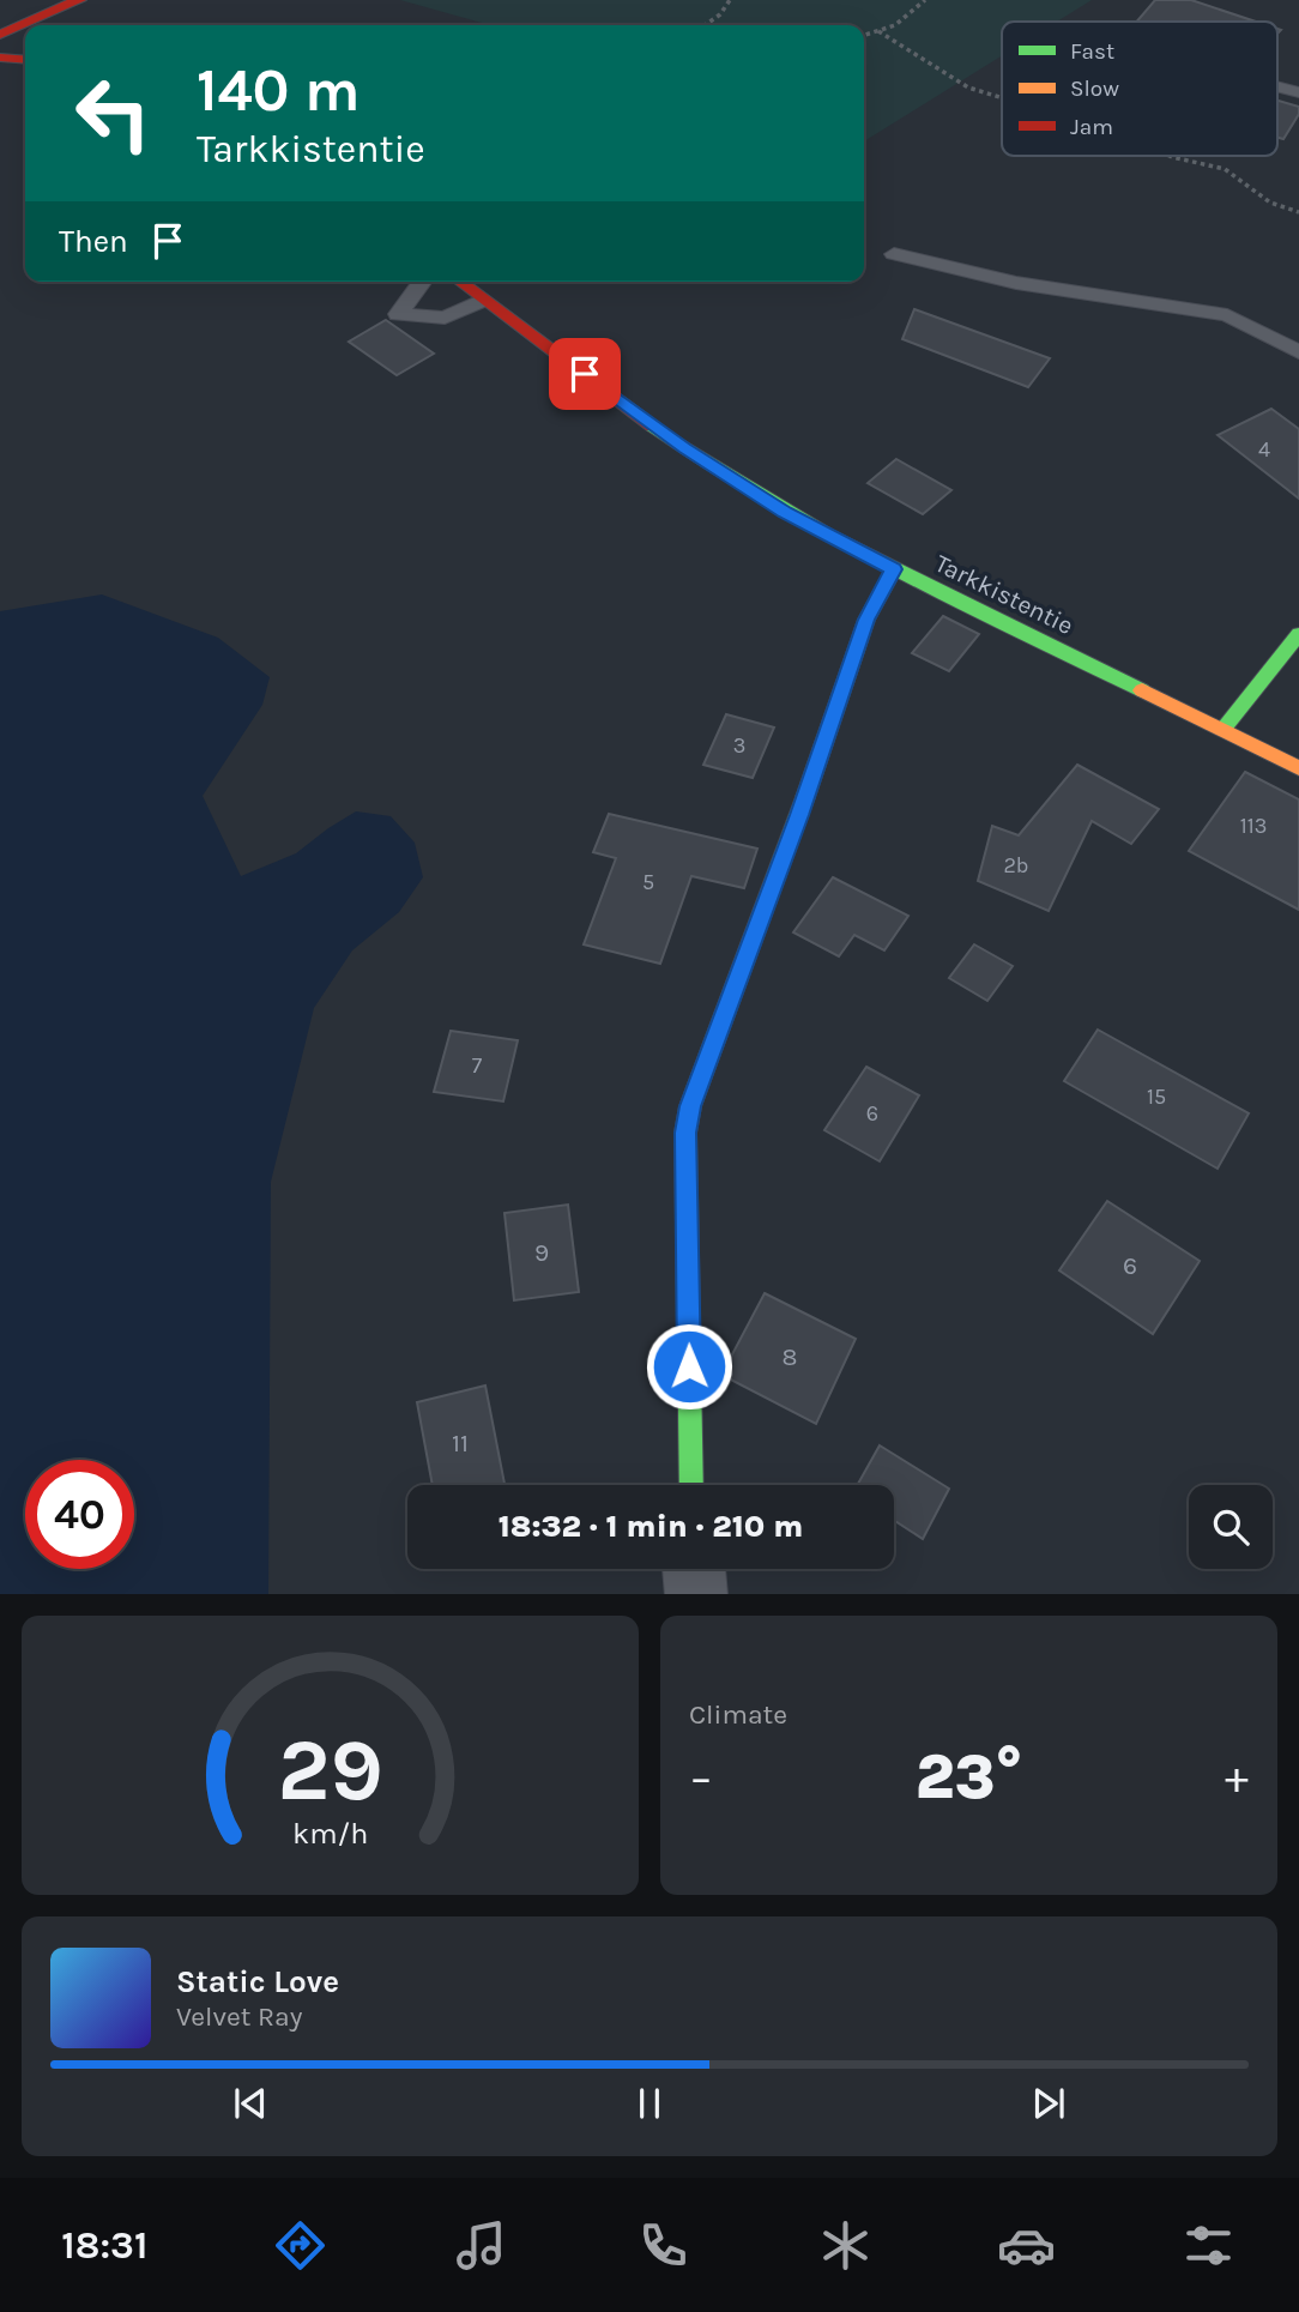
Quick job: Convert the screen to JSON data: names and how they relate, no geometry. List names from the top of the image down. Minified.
{"streets":{"street":["Tarkkistentie"]},"house_numbers":["4","3","113","2b","5","7","15","6","9","6","8","11"],"legend":["Fast","Slow","Jam"],"page":{"turn":["140 m","Tarkkistentie"],"then":"Then","limit":"40","trip":"18:32 · 1 min · 210 m","tile":"Climate","heat":["−","23°","+"],"song":["Static Love","Velvet Ray"],"tabs":"18:31","gauge":["29","km/h"]}}
